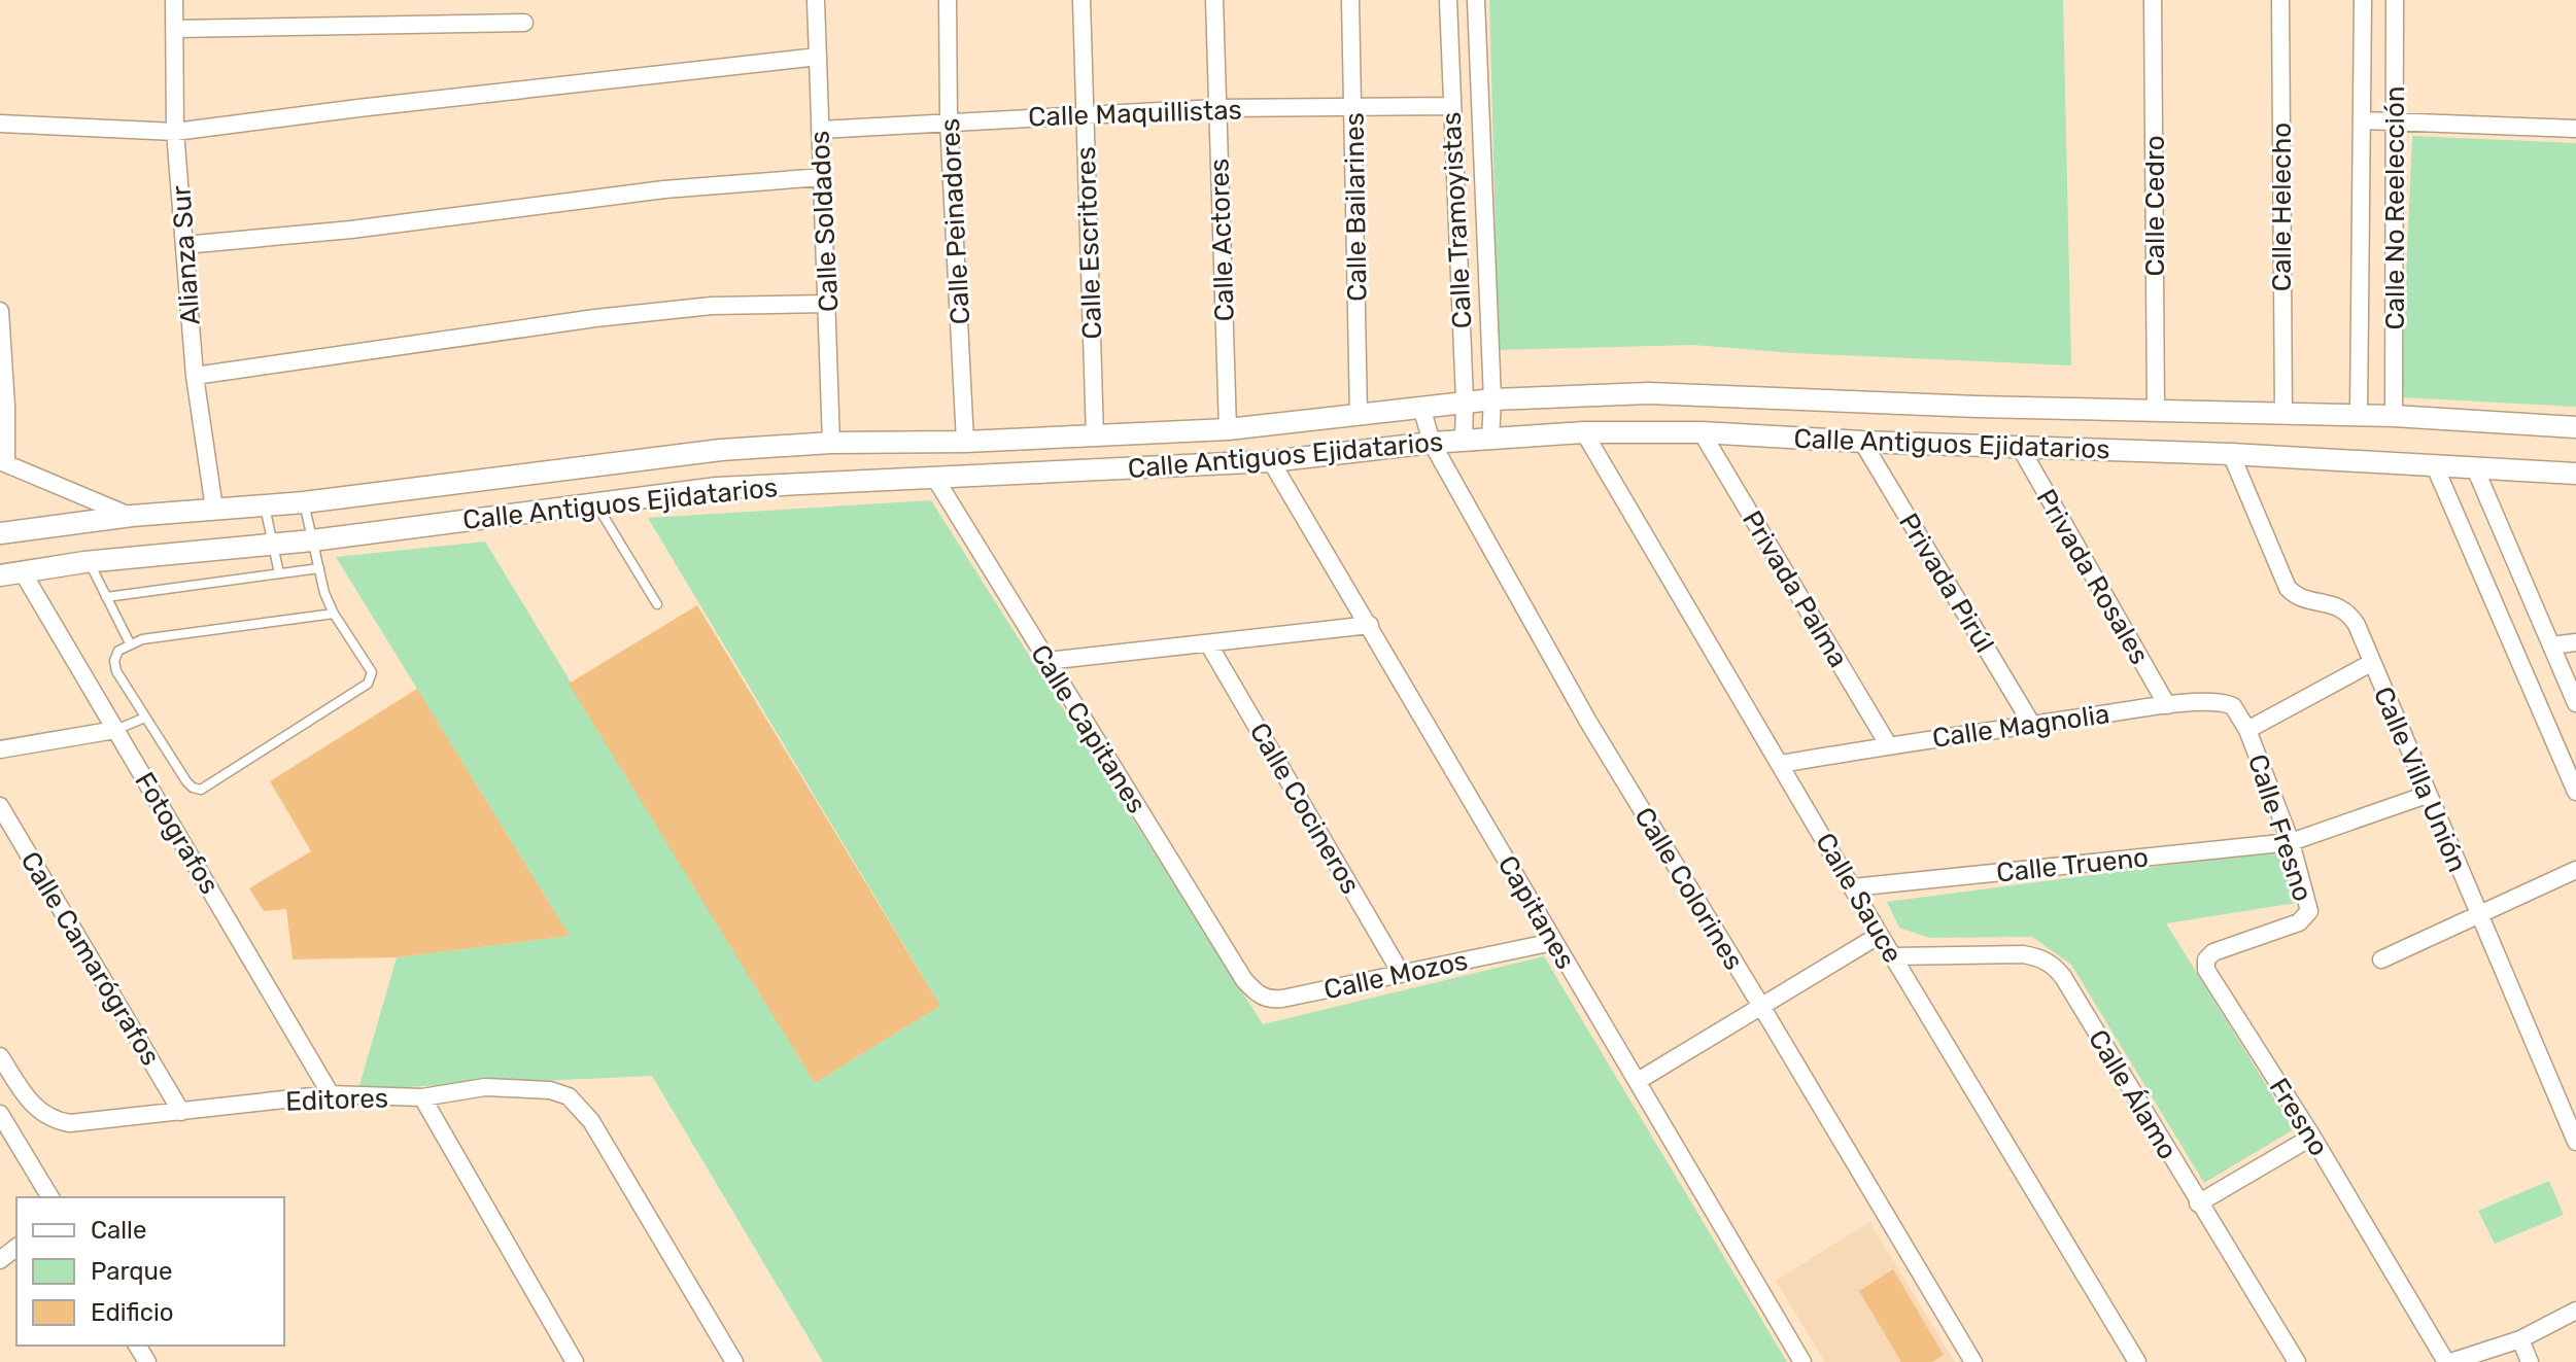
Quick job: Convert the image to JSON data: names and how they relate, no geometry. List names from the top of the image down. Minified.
{"streets":{"street":["Calle Maquillistas","Calle Cedro","Calle Bailarines","Calle Helecho","Calle No Reelección","Calle Tramoyistas","Calle Soldados","Calle Peinadores","Calle Actores","Calle Escritores","Alianza Sur","Calle Antiguos Ejidatarios","Privada Rosales","Privada Pirúl","Privada Palma","Calle Magnolia","Calle Capitanes","Calle Villa Unión","Calle Cocineros","Calle Fresno","Fotografos","Calle Trueno","Calle Colorines","Calle Sauce","Capitanes","Calle Camarógrafos","Calle Mozos","Calle Álamo","Editores","Fresno"]},"crossings":[["Calle Maquillistas","Calle Bailarines"],["Calle Maquillistas","Calle Tramoyistas"],["Calle Maquillistas","Calle Soldados"],["Calle Maquillistas","Calle Peinadores"],["Calle Maquillistas","Calle Actores"],["Calle Maquillistas","Calle Escritores"],["Calle Cedro","Calle Antiguos Ejidatarios"],["Calle Bailarines","Calle Antiguos Ejidatarios"],["Calle Helecho","Calle Antiguos Ejidatarios"],["Calle No Reelección","Calle Antiguos Ejidatarios"],["Calle Tramoyistas","Calle Antiguos Ejidatarios"],["Calle Soldados","Calle Antiguos Ejidatarios"],["Calle Peinadores","Calle Antiguos Ejidatarios"],["Calle Actores","Calle Antiguos Ejidatarios"],["Calle Escritores","Calle Antiguos Ejidatarios"],["Alianza Sur","Calle Antiguos Ejidatarios"],["Calle Antiguos Ejidatarios","Privada Rosales"],["Calle Antiguos Ejidatarios","Privada Pirúl"],["Calle Antiguos Ejidatarios","Privada Palma"],["Calle Antiguos Ejidatarios","Calle Capitanes"],["Calle Antiguos Ejidatarios","Calle Villa Unión"],["Calle Antiguos Ejidatarios","Fotografos"],["Calle Antiguos Ejidatarios","Calle Colorines"],["Calle Antiguos Ejidatarios","Calle Sauce"],["Calle Antiguos Ejidatarios","Capitanes"],["Privada Rosales","Calle Magnolia"],["Privada Pirúl","Calle Magnolia"],["Privada Palma","Calle Magnolia"],["Calle Magnolia","Calle Fresno"],["Calle Magnolia","Calle Sauce"],["Calle Capitanes","Calle Mozos"],["Calle Villa Unión","Calle Trueno"],["Calle Cocineros","Calle Mozos"],["Calle Fresno","Calle Trueno"],["Calle Fresno","Fresno"],["Fotografos","Editores"],["Calle Trueno","Calle Sauce"],["Calle Sauce","Calle Álamo"],["Capitanes","Calle Mozos"],["Calle Camarógrafos","Editores"]],"legend":["Calle","Parque","Edificio"]}
